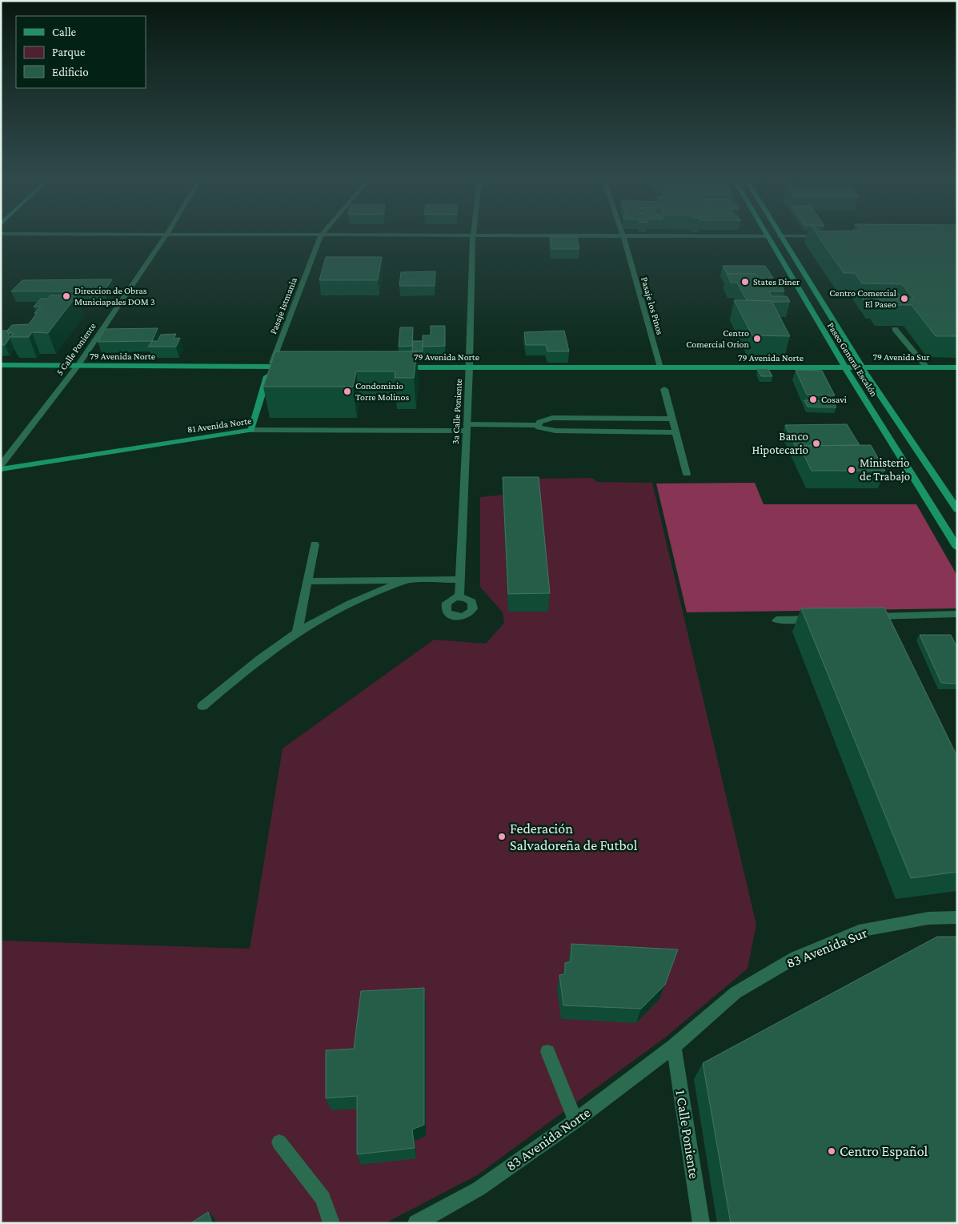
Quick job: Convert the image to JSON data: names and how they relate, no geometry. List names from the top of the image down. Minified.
{"streets":{"main road":["Pasaje Istmania","79 Avenida Norte","79 Avenida Sur","Paseo General Escalón","81 Avenida Norte"],"street":["Pasaje los Pinos","5 Calle Poniente","3a Calle Poniente","83 Avenida Sur","1 Calle Poniente","83 Avenida Norte"]},"crossings":[["Pasaje Istmania","79 Avenida Norte"],["Pasaje Istmania","81 Avenida Norte"],["Pasaje los Pinos","79 Avenida Norte"],["5 Calle Poniente","79 Avenida Norte"],["79 Avenida Norte","79 Avenida Sur"],["79 Avenida Norte","Paseo General Escalón"],["79 Avenida Norte","3a Calle Poniente"],["79 Avenida Sur","Paseo General Escalón"],["3a Calle Poniente","81 Avenida Norte"],["83 Avenida Sur","1 Calle Poniente"],["83 Avenida Sur","83 Avenida Norte"],["1 Calle Poniente","83 Avenida Norte"]],"places":["States Diner","Direccion de Obras Municiapales DOM 3","Centro Comercial El Paseo","Centro Comercial Orion","Condominio Torre Molinos","Cosavi","Banco Hipotecario","Ministerio de Trabajo","Federación Salvadoreña de Futbol","Centro Español"],"legend":["Calle","Parque","Edificio"]}
